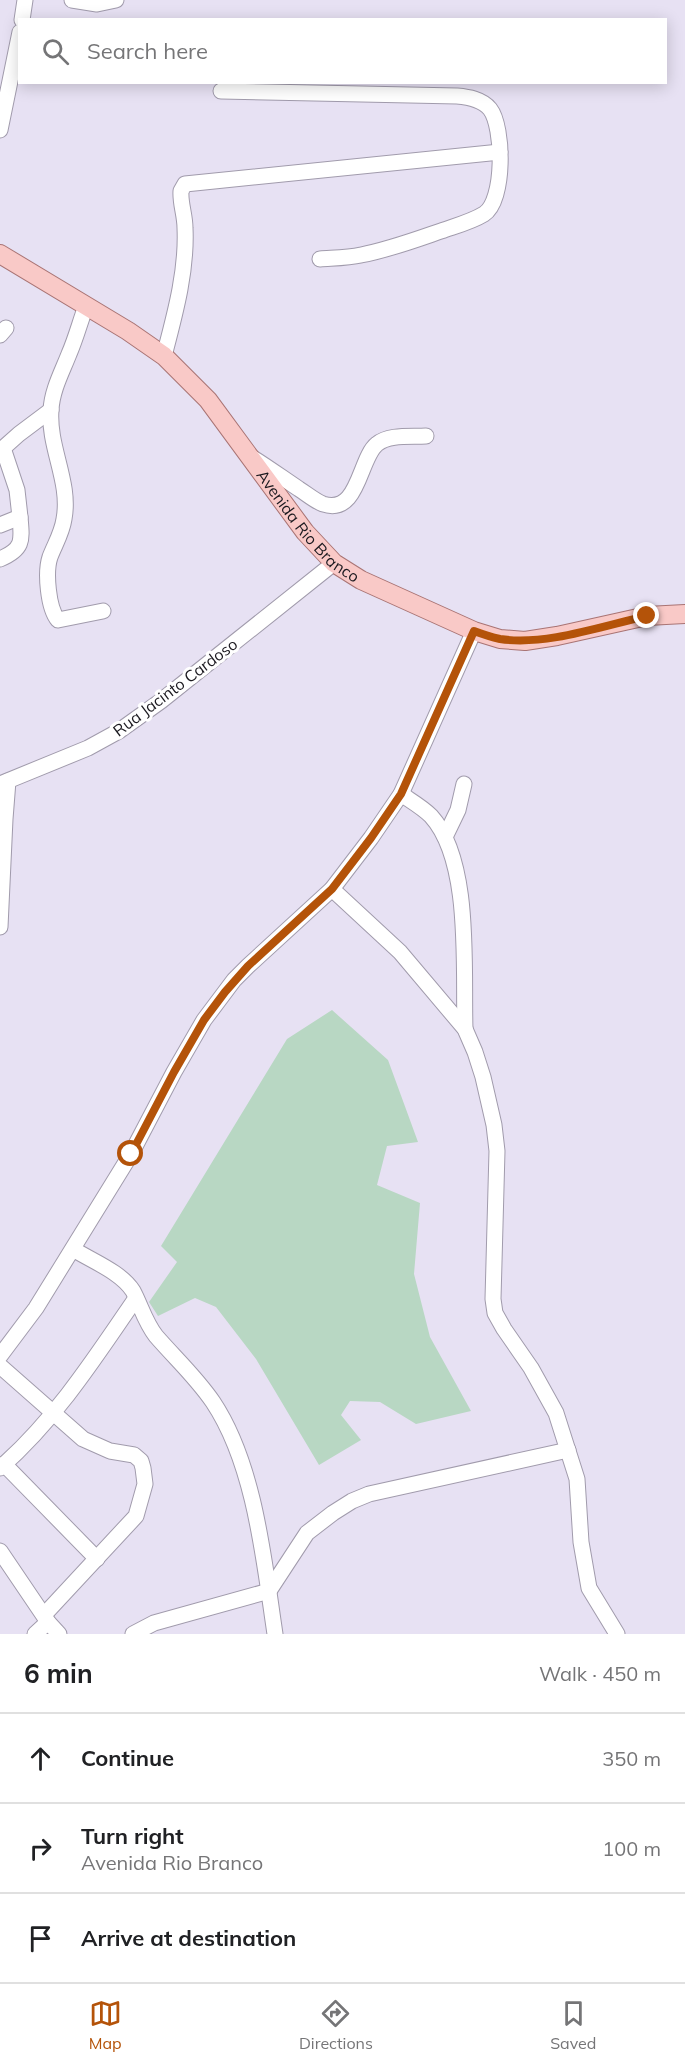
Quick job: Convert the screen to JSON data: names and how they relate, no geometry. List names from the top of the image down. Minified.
{"streets":{"main road":["Avenida Rio Branco"],"street":["Rua Jacinto Cardoso"]},"crossings":[["Avenida Rio Branco","Rua Jacinto Cardoso"]],"page":{"search":"Search here","heading":["6 min","Walk · 450 m"],"list":[["Continue","350 m"],["Turn right","Avenida Rio Branco","100 m"],"Arrive at destination"],"nav":["Map","Directions","Saved"]}}
